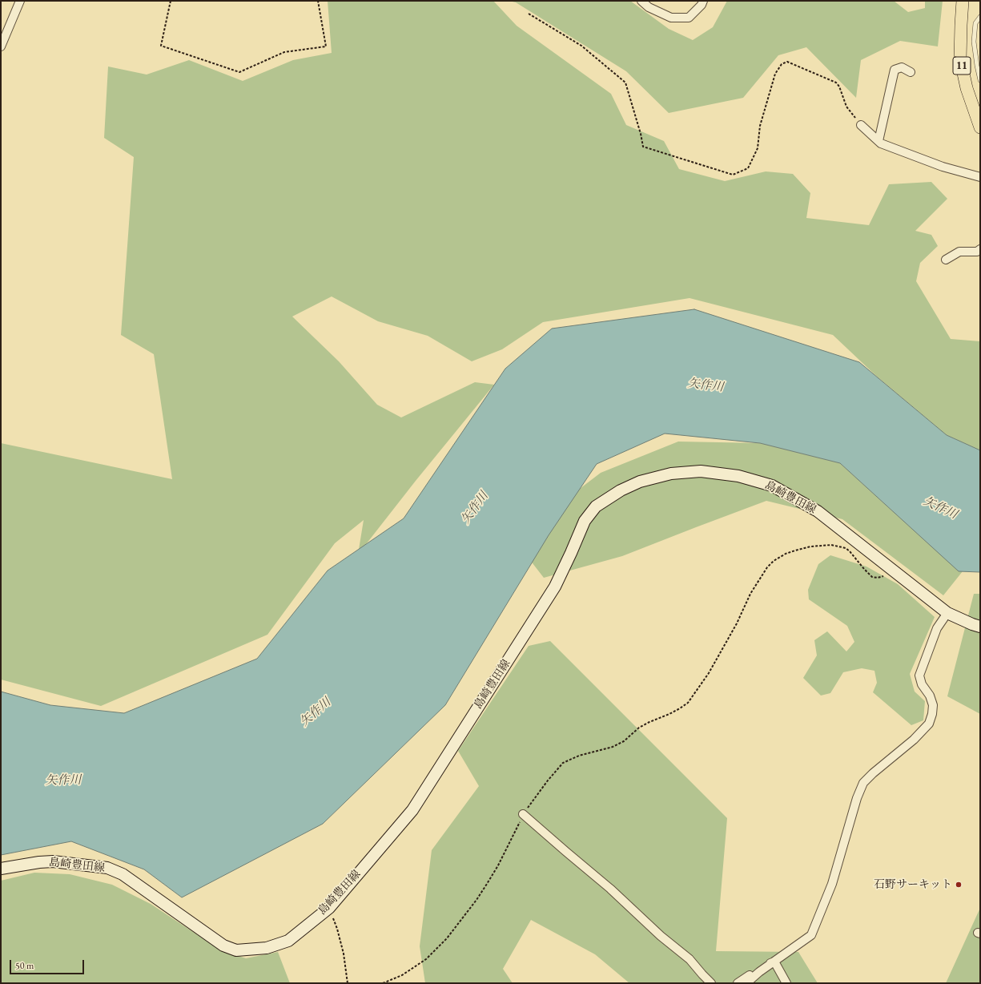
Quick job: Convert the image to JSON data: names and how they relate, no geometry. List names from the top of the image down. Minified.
{"streets":{"main road":["11","島崎豊田線"]},"water":["矢作川"],"places":["石野サーキット"],"scale_bar":"50 m"}
